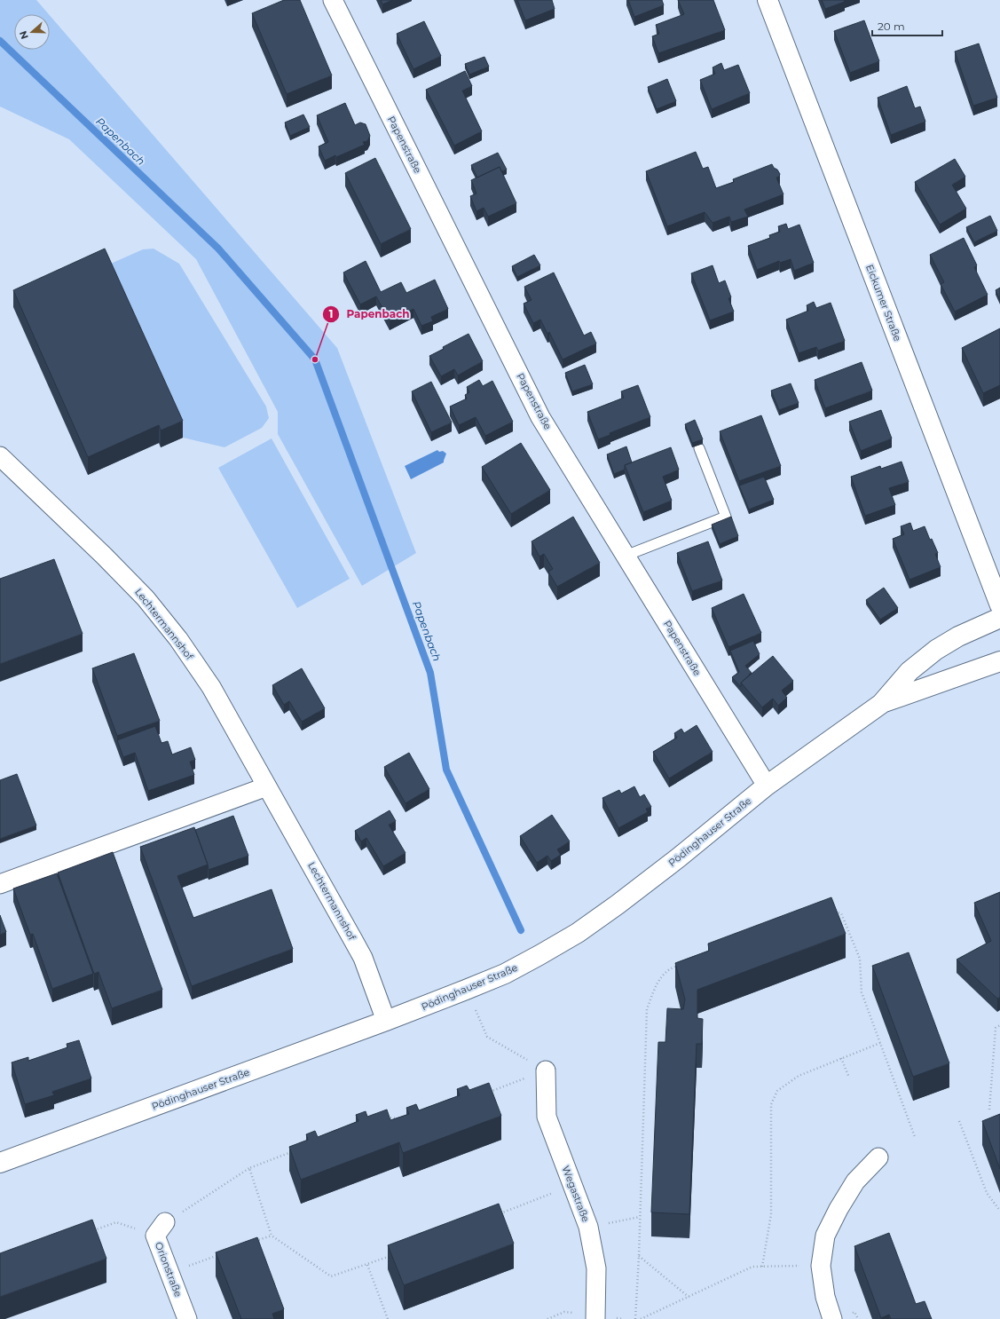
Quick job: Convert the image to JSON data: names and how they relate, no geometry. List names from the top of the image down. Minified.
{"streets":{"main road":["Eickumer Straße","Pödinghauser Straße"],"street":["Papenstraße","Lechtermannshof","Wegastraße","Orionstraße"]},"crossings":[["Papenstraße","Pödinghauser Straße"],["Lechtermannshof","Pödinghauser Straße"]],"water":["Papenbach"],"places":["Papenbach"],"scale_bar":"20 m","north":"left"}
